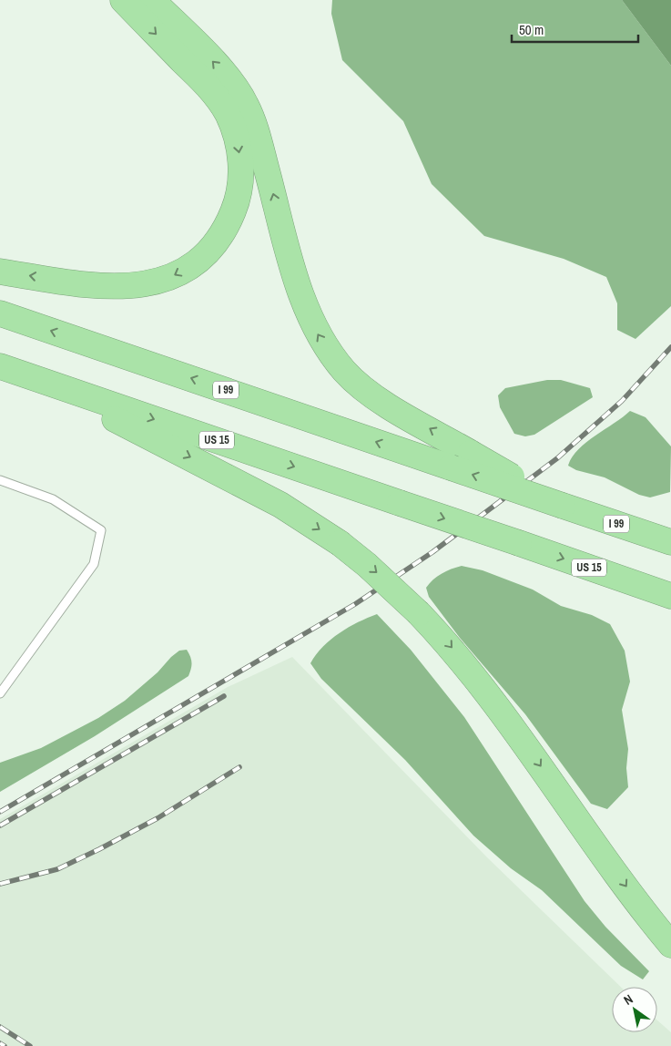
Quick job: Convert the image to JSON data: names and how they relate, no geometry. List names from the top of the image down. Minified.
{"streets":{"highway":["I 99","US 15"]},"scale_bar":"50 m","north":"top left"}
